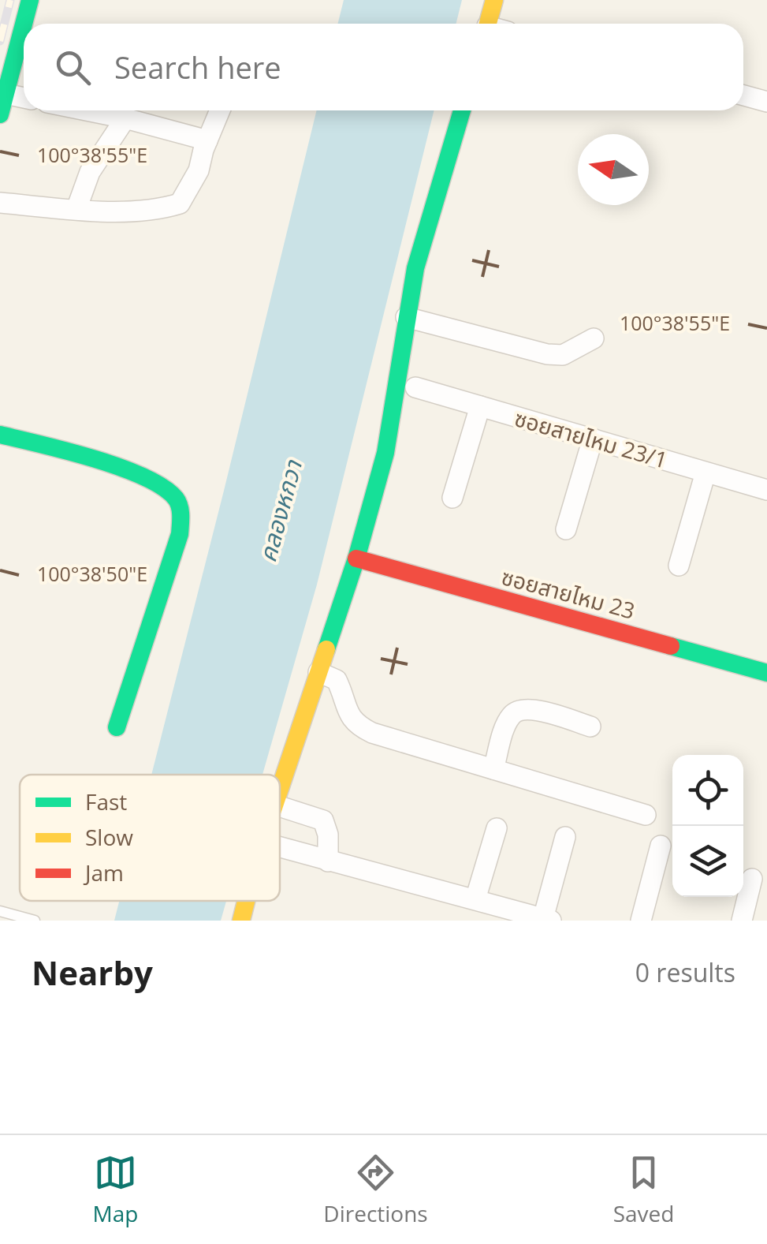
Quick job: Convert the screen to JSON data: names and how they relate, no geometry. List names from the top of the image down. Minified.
{"streets":{"street":["ซอยสายไหม 23/1","ซอยสายไหม 23"]},"water":["คลองหกวา"],"legend":["Fast","Slow","Jam"],"north":"left","page":{"search":"Search here","heading":["Nearby","0 results"],"nav":["Map","Directions","Saved"]},"coordinates":["100°38'55\"E","100°38'50\"E"]}
